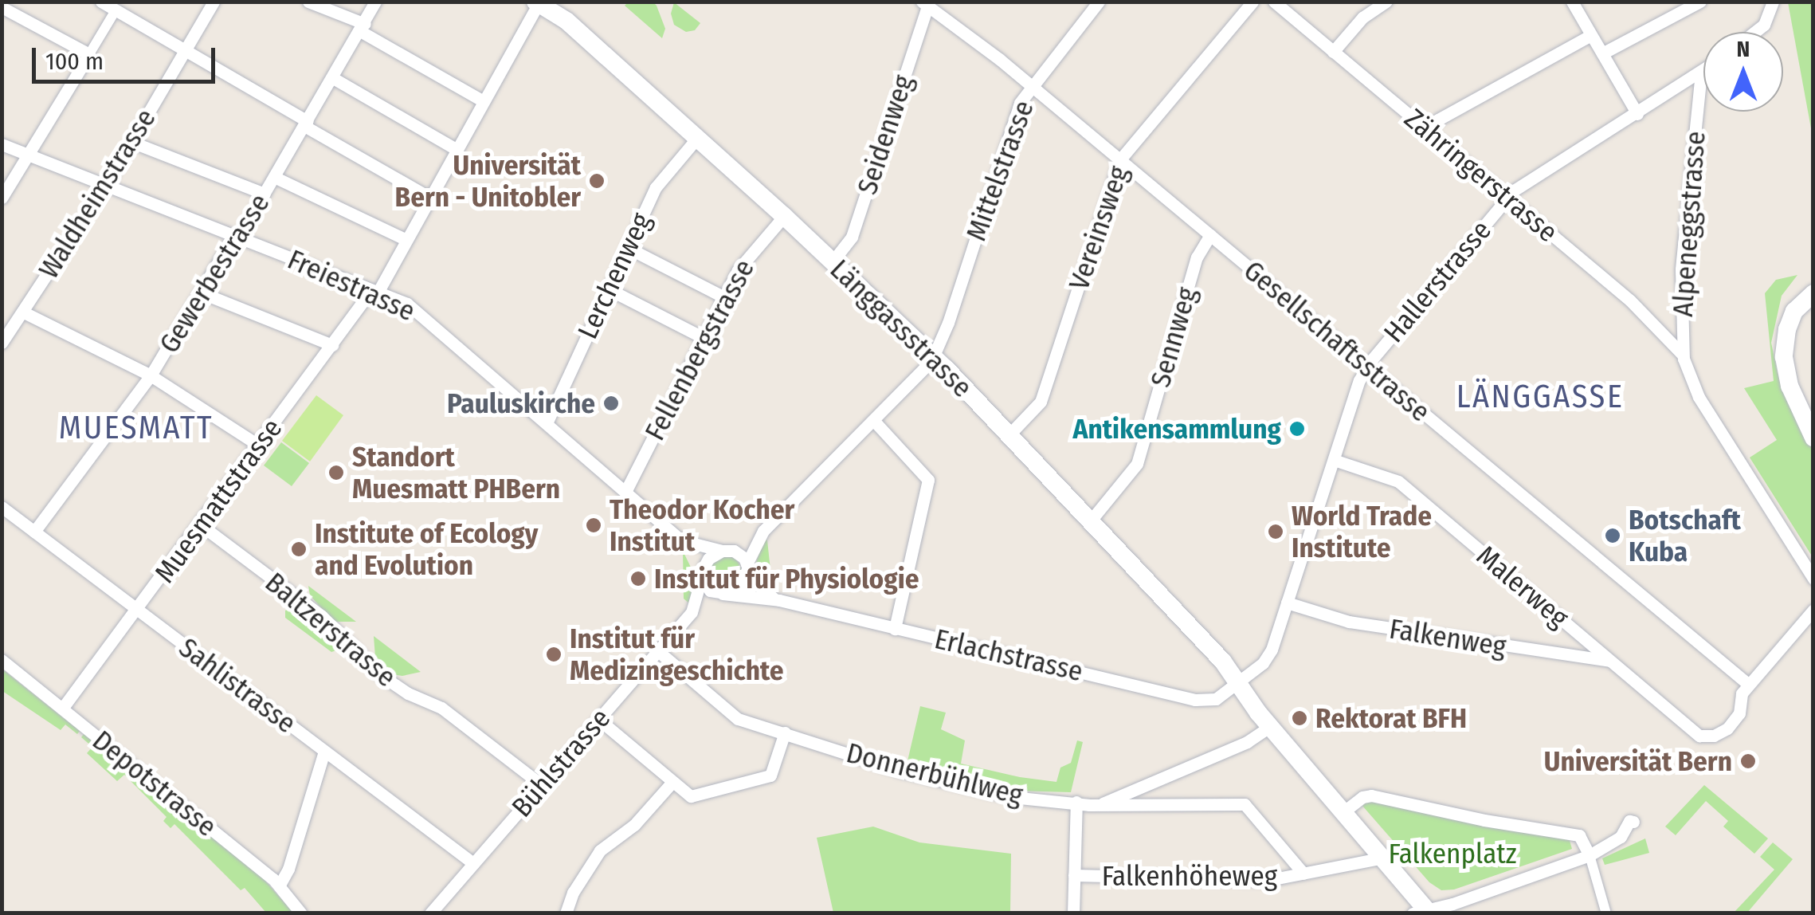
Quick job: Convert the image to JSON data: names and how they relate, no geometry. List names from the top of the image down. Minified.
{"streets":{"main road":["Länggassstrasse"],"street":["Seidenweg","Mittelstrasse","Zähringerstrasse","Waldheimstrasse","Alpeneggstrasse","Vereinsweg","Gewerbestrasse","Lerchenweg","Hallerstrasse","Freiestrasse","Sennweg","Gesellschaftsstrasse","Fellenbergstrasse","Muesmattstrasse","Malerweg","Baltzerstrasse","Falkenweg","Erlachstrasse","Sahlistrasse","Bühlstrasse","Donnerbühlweg","Depotstrasse","Falkenhöheweg"]},"crossings":[["Seidenweg","Länggassstrasse"],["Seidenweg","Gesellschaftsstrasse"],["Mittelstrasse","Länggassstrasse"],["Mittelstrasse","Gesellschaftsstrasse"],["Zähringerstrasse","Alpeneggstrasse"],["Zähringerstrasse","Hallerstrasse"],["Waldheimstrasse","Freiestrasse"],["Alpeneggstrasse","Hallerstrasse"],["Vereinsweg","Länggassstrasse"],["Vereinsweg","Gesellschaftsstrasse"],["Gewerbestrasse","Freiestrasse"],["Gewerbestrasse","Sahlistrasse"],["Lerchenweg","Freiestrasse"],["Lerchenweg","Länggassstrasse"],["Hallerstrasse","Länggassstrasse"],["Hallerstrasse","Gesellschaftsstrasse"],["Hallerstrasse","Malerweg"],["Hallerstrasse","Falkenweg"],["Hallerstrasse","Erlachstrasse"],["Freiestrasse","Fellenbergstrasse"],["Freiestrasse","Muesmattstrasse"],["Freiestrasse","Erlachstrasse"],["Freiestrasse","Bühlstrasse"],["Länggassstrasse","Sennweg"],["Länggassstrasse","Fellenbergstrasse"],["Länggassstrasse","Muesmattstrasse"],["Länggassstrasse","Erlachstrasse"],["Sennweg","Gesellschaftsstrasse"],["Gesellschaftsstrasse","Malerweg"],["Muesmattstrasse","Baltzerstrasse"],["Muesmattstrasse","Sahlistrasse"],["Muesmattstrasse","Depotstrasse"],["Malerweg","Falkenweg"],["Baltzerstrasse","Bühlstrasse"],["Erlachstrasse","Bühlstrasse"],["Sahlistrasse","Bühlstrasse"],["Bühlstrasse","Donnerbühlweg"],["Donnerbühlweg","Falkenhöheweg"]],"districts":["LÄNGGASSE","MUESMATT"],"parks":["Falkenplatz"],"places":["Universität Bern - Unitobler","Pauluskirche","Antikensammlung","Standort Muesmatt PHBern","Theodor Kocher Institut","World Trade Institute","Botschaft Kuba","Institute of Ecology and Evolution","Institut für Physiologie","Institut für Medizingeschichte","Rektorat BFH","Universität Bern"],"scale_bar":"100 m","north":"top"}
